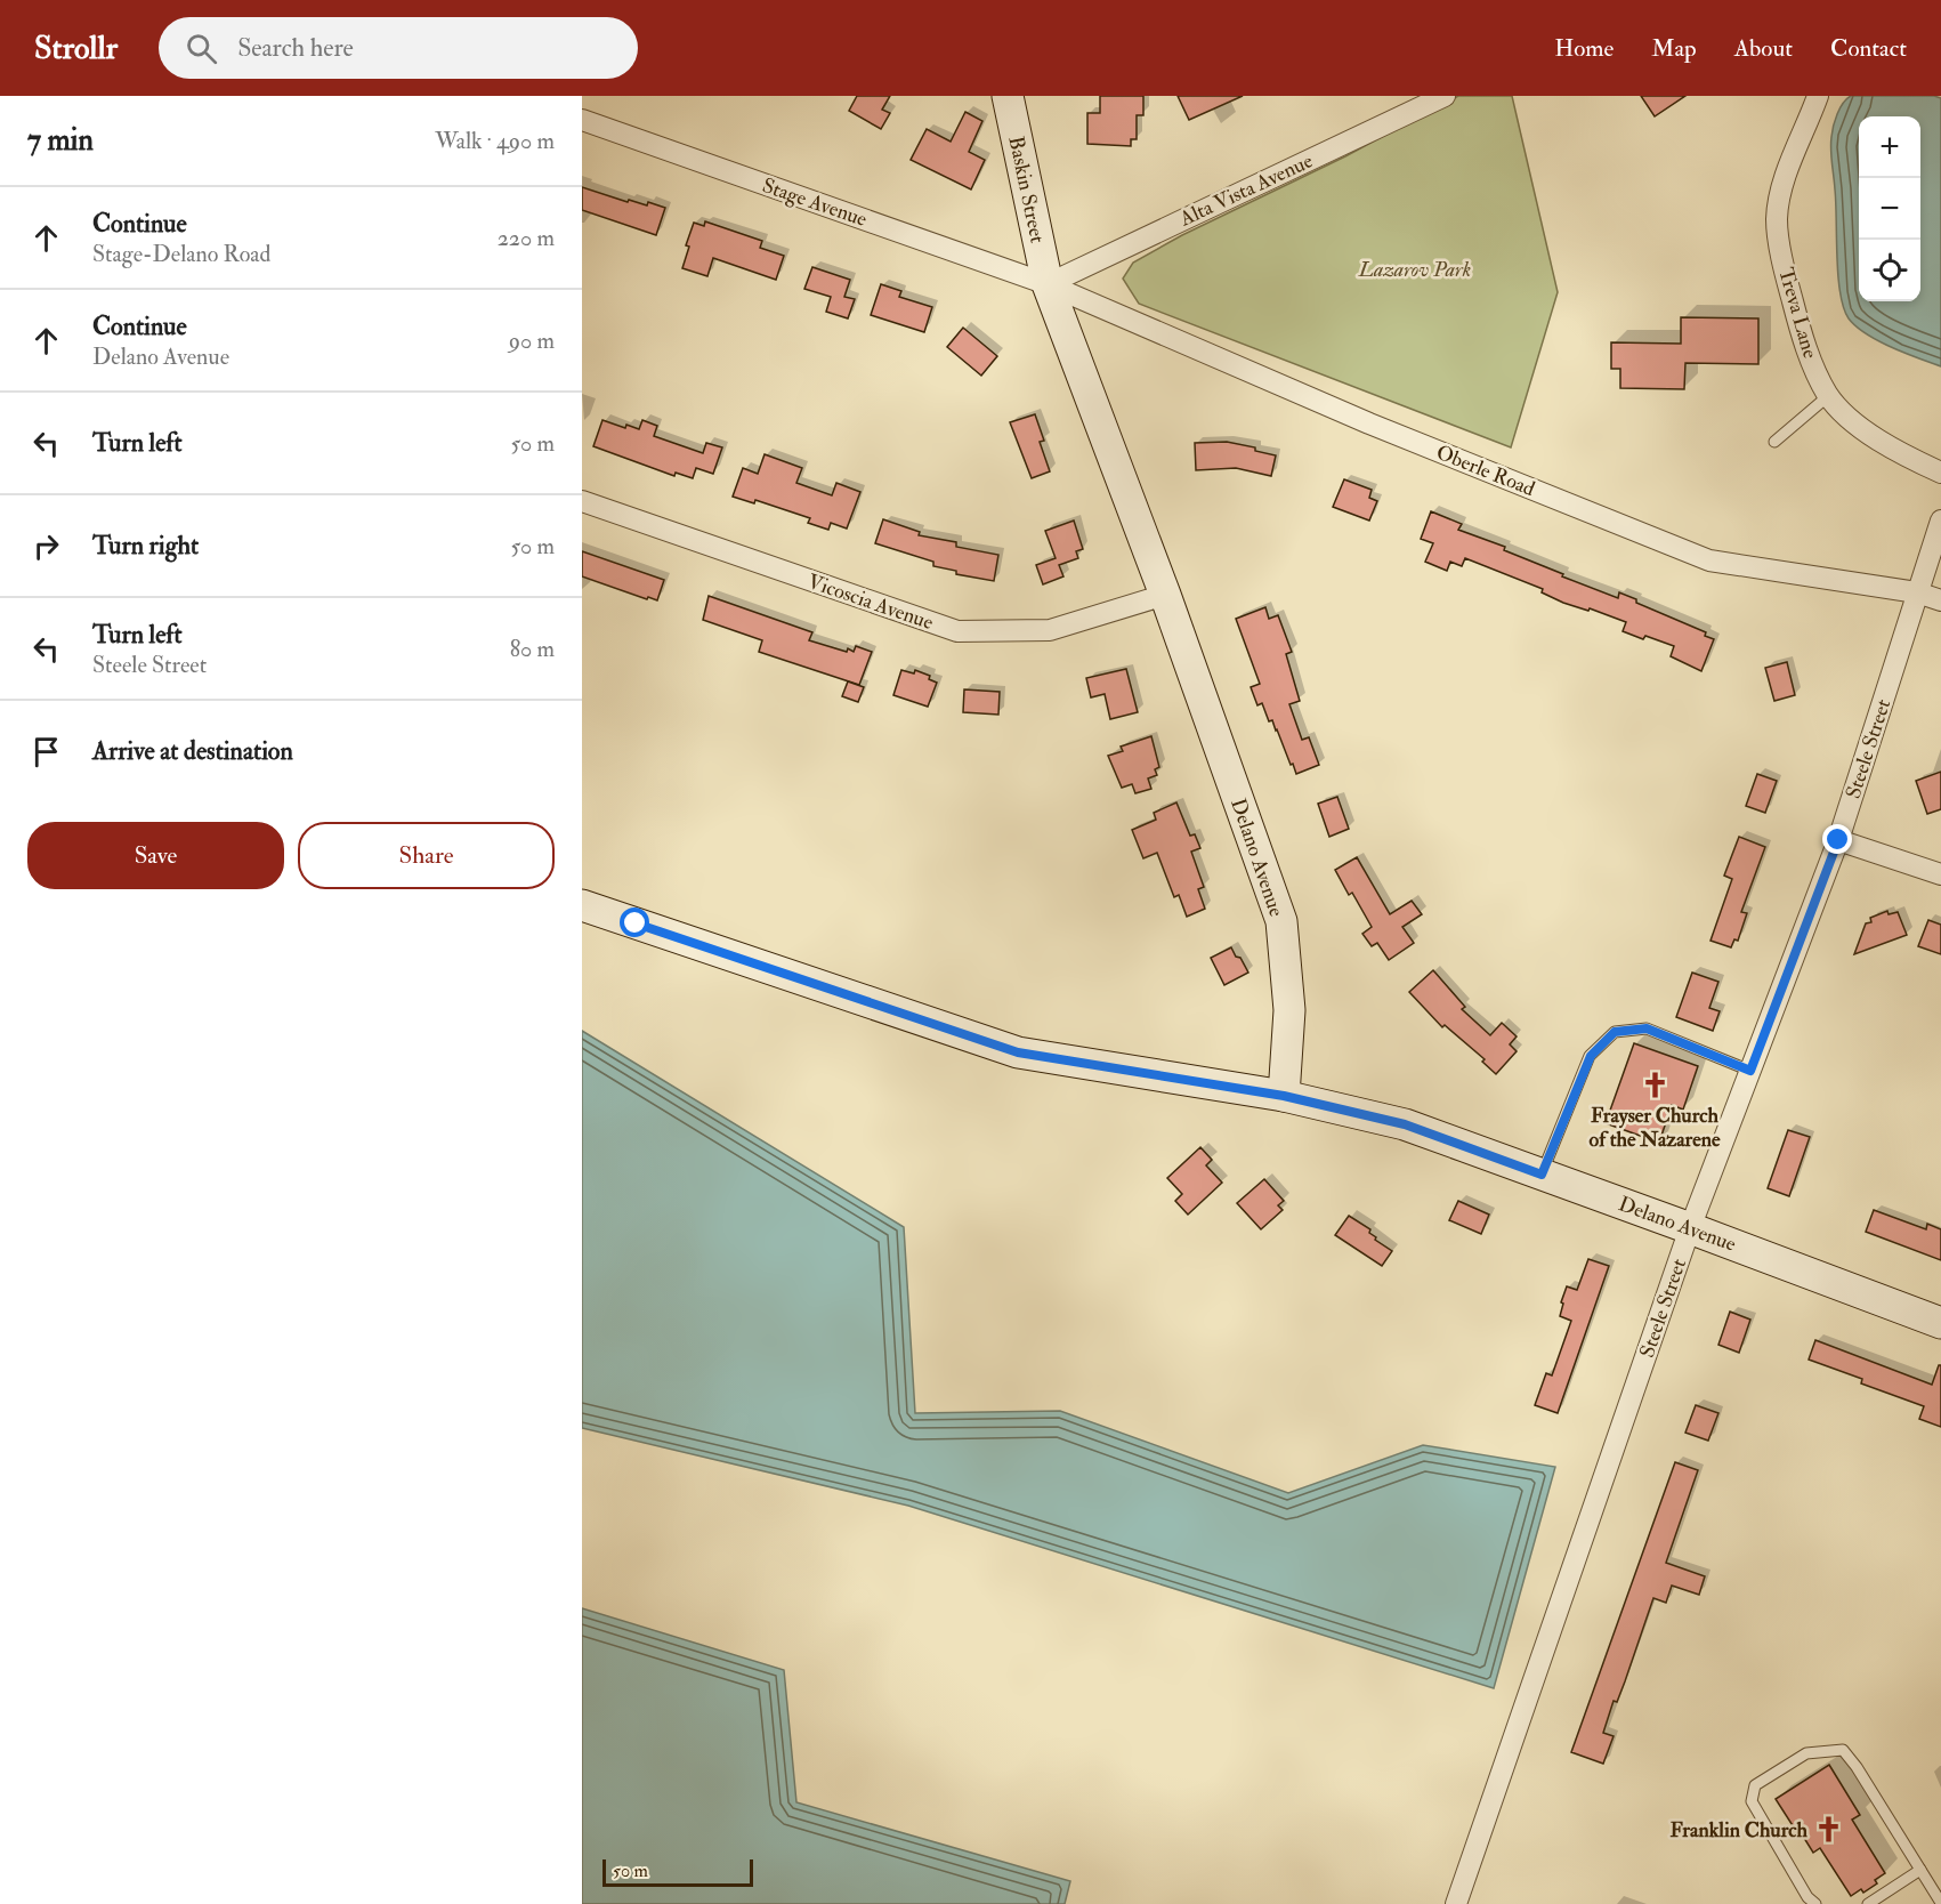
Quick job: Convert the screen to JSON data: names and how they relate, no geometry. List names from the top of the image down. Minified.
{"streets":{"main road":["Baskin Street","Delano Avenue"],"street":["Alta Vista Avenue","Stage Avenue","Treva Lane","Oberle Road","Vicoscia Avenue","Steele Street"]},"crossings":[["Baskin Street","Alta Vista Avenue"],["Baskin Street","Stage Avenue"],["Baskin Street","Oberle Road"],["Baskin Street","Delano Avenue"],["Alta Vista Avenue","Stage Avenue"],["Alta Vista Avenue","Oberle Road"],["Alta Vista Avenue","Delano Avenue"],["Stage Avenue","Oberle Road"],["Stage Avenue","Delano Avenue"],["Oberle Road","Steele Street"],["Oberle Road","Delano Avenue"],["Vicoscia Avenue","Delano Avenue"],["Steele Street","Delano Avenue"]],"parks":["Lazarov Park"],"places":{"church":["Frayser Church of the Nazarene","Franklin Church"]},"scale_bar":"50 m","page":{"header":"Strollr","search":"Search here","nav":["Home","Map","About","Contact"],"heading":["7 min","Walk · 490 m"],"map_buttons":["+","−"],"list":[["Continue","Stage-Delano Road","220 m"],["Continue","Delano Avenue","90 m"],["Turn left","50 m"],["Turn right","50 m"],["Turn left","Steele Street","80 m"],"Arrive at destination"],"buttons":["Save","Share"],"scale":"50 m"}}
